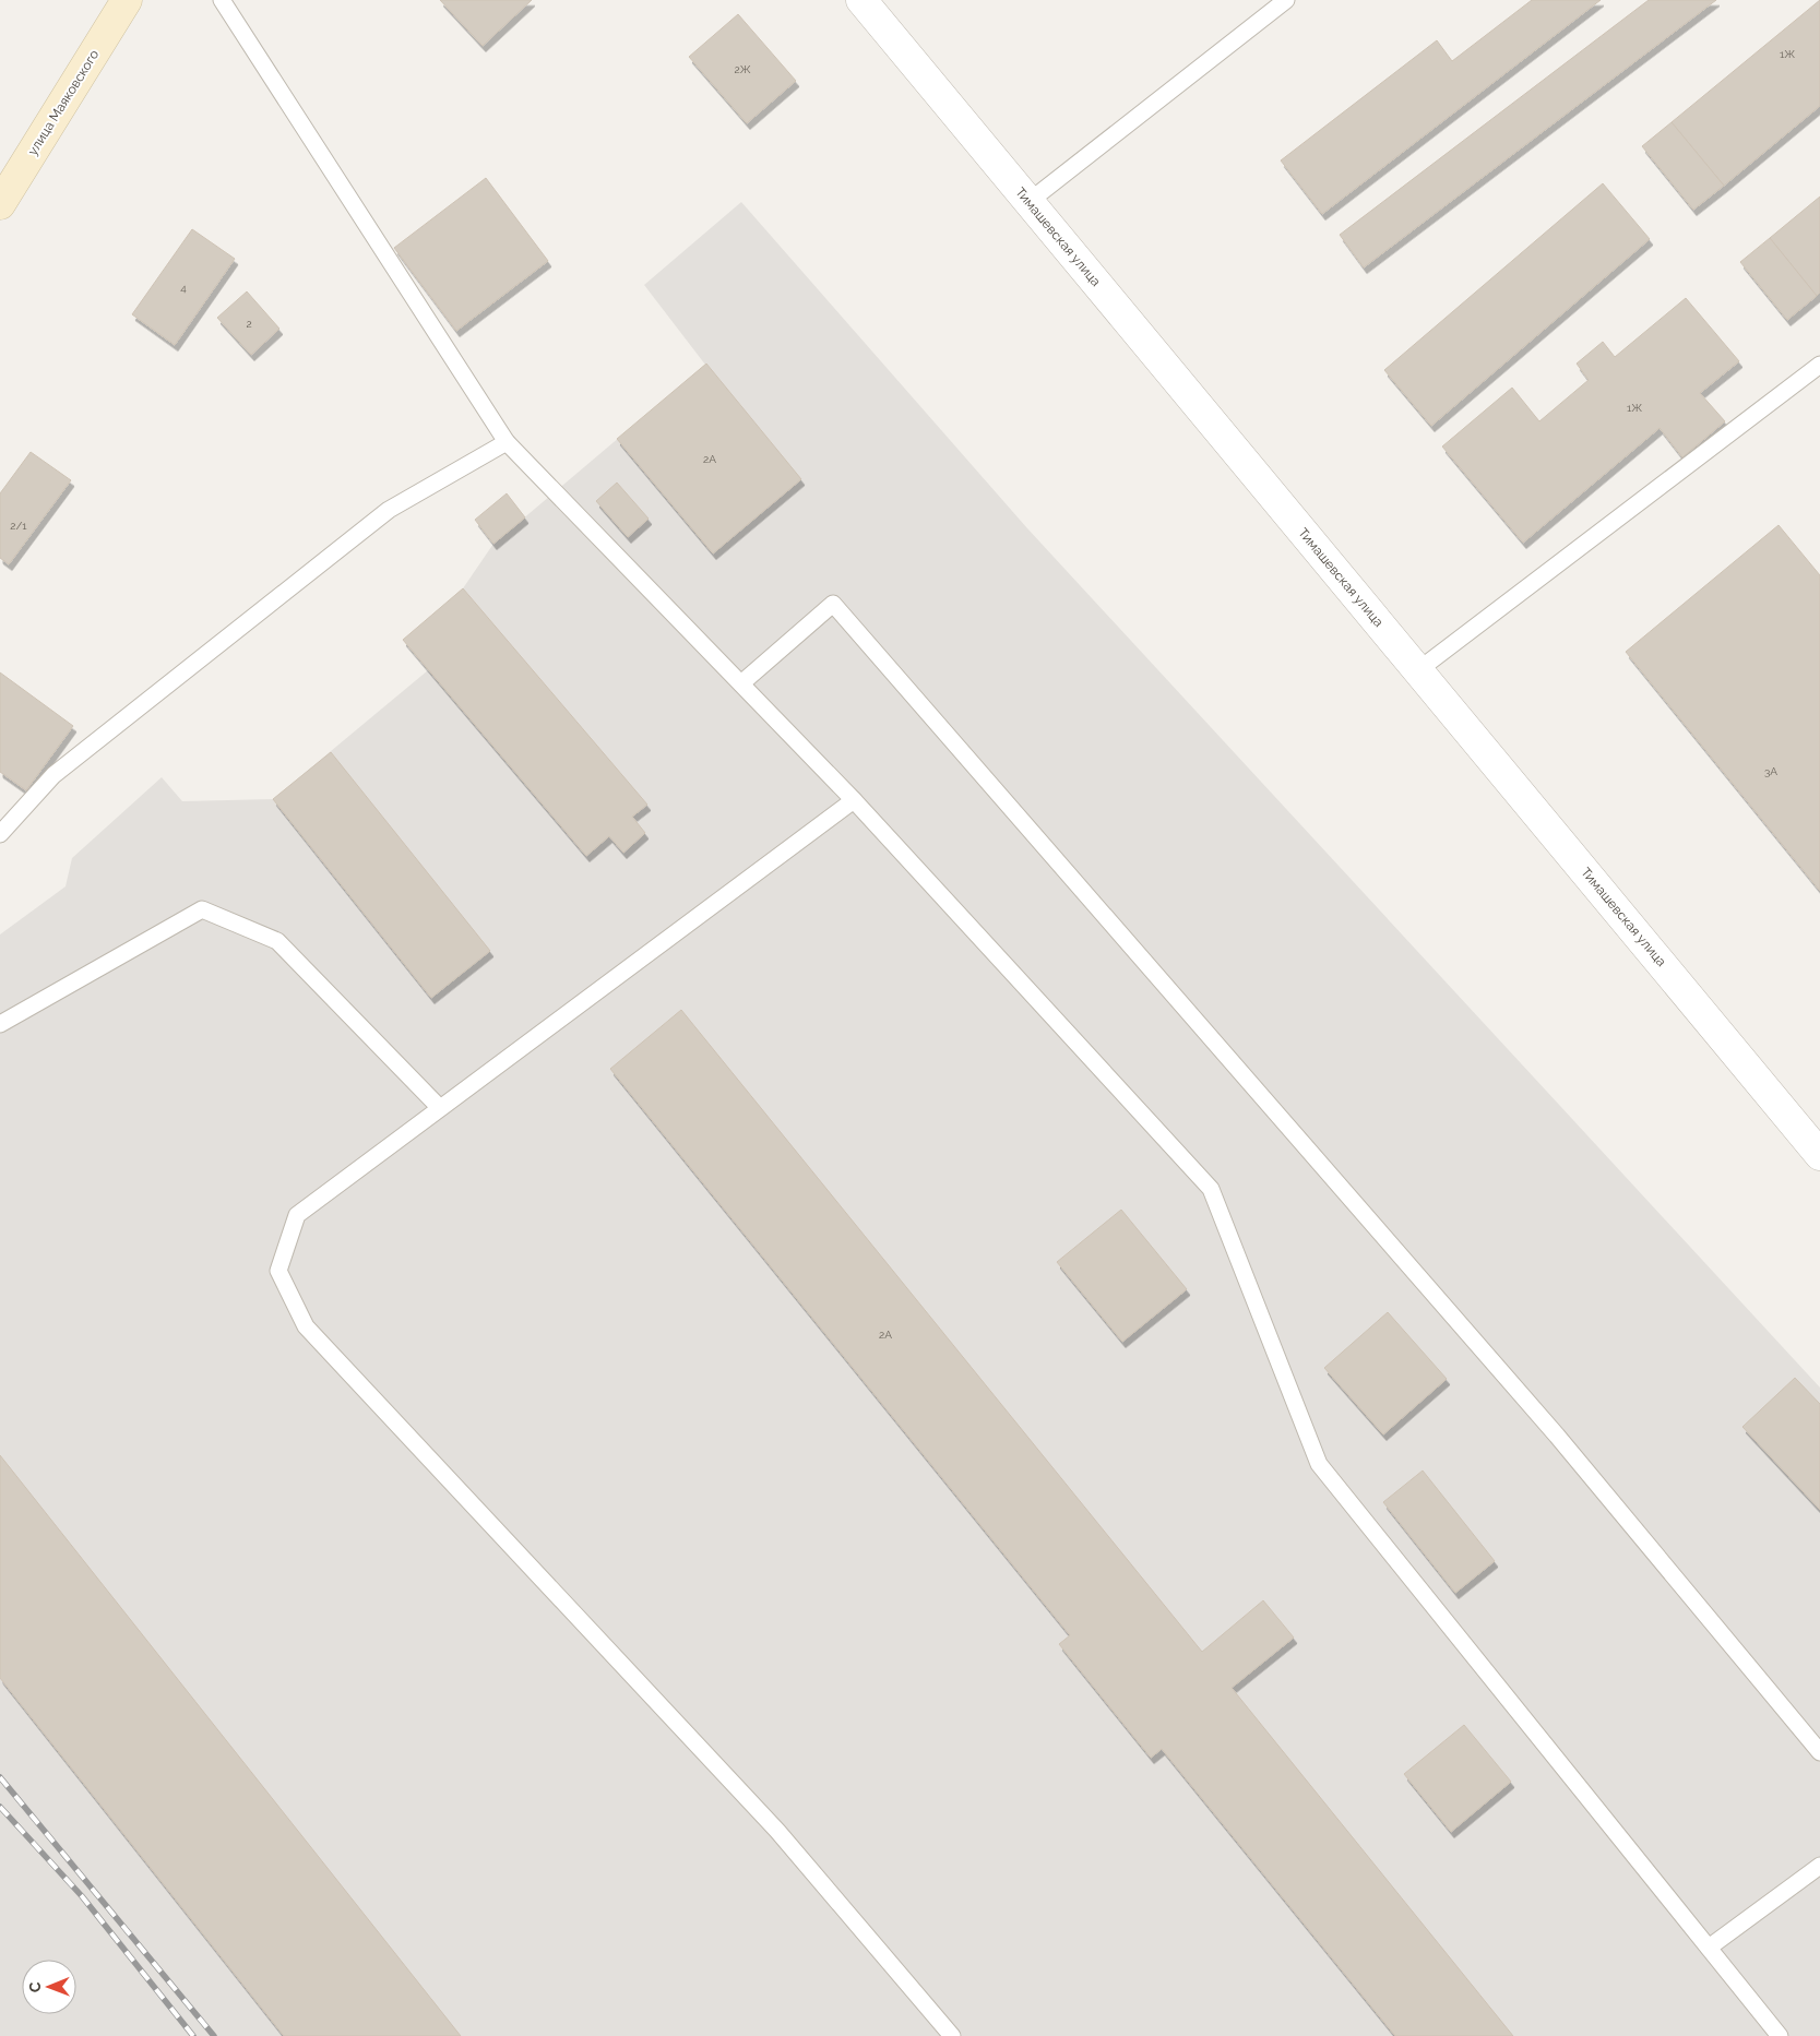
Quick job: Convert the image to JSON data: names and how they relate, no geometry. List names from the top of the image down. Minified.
{"streets":{"main road":["улица Маяковского"],"street":["Тимашевская улица"]},"house_numbers":["1Ж","2Ж","4","2","1Ж","2А","2/1","3А","2А"],"north":"left"}
